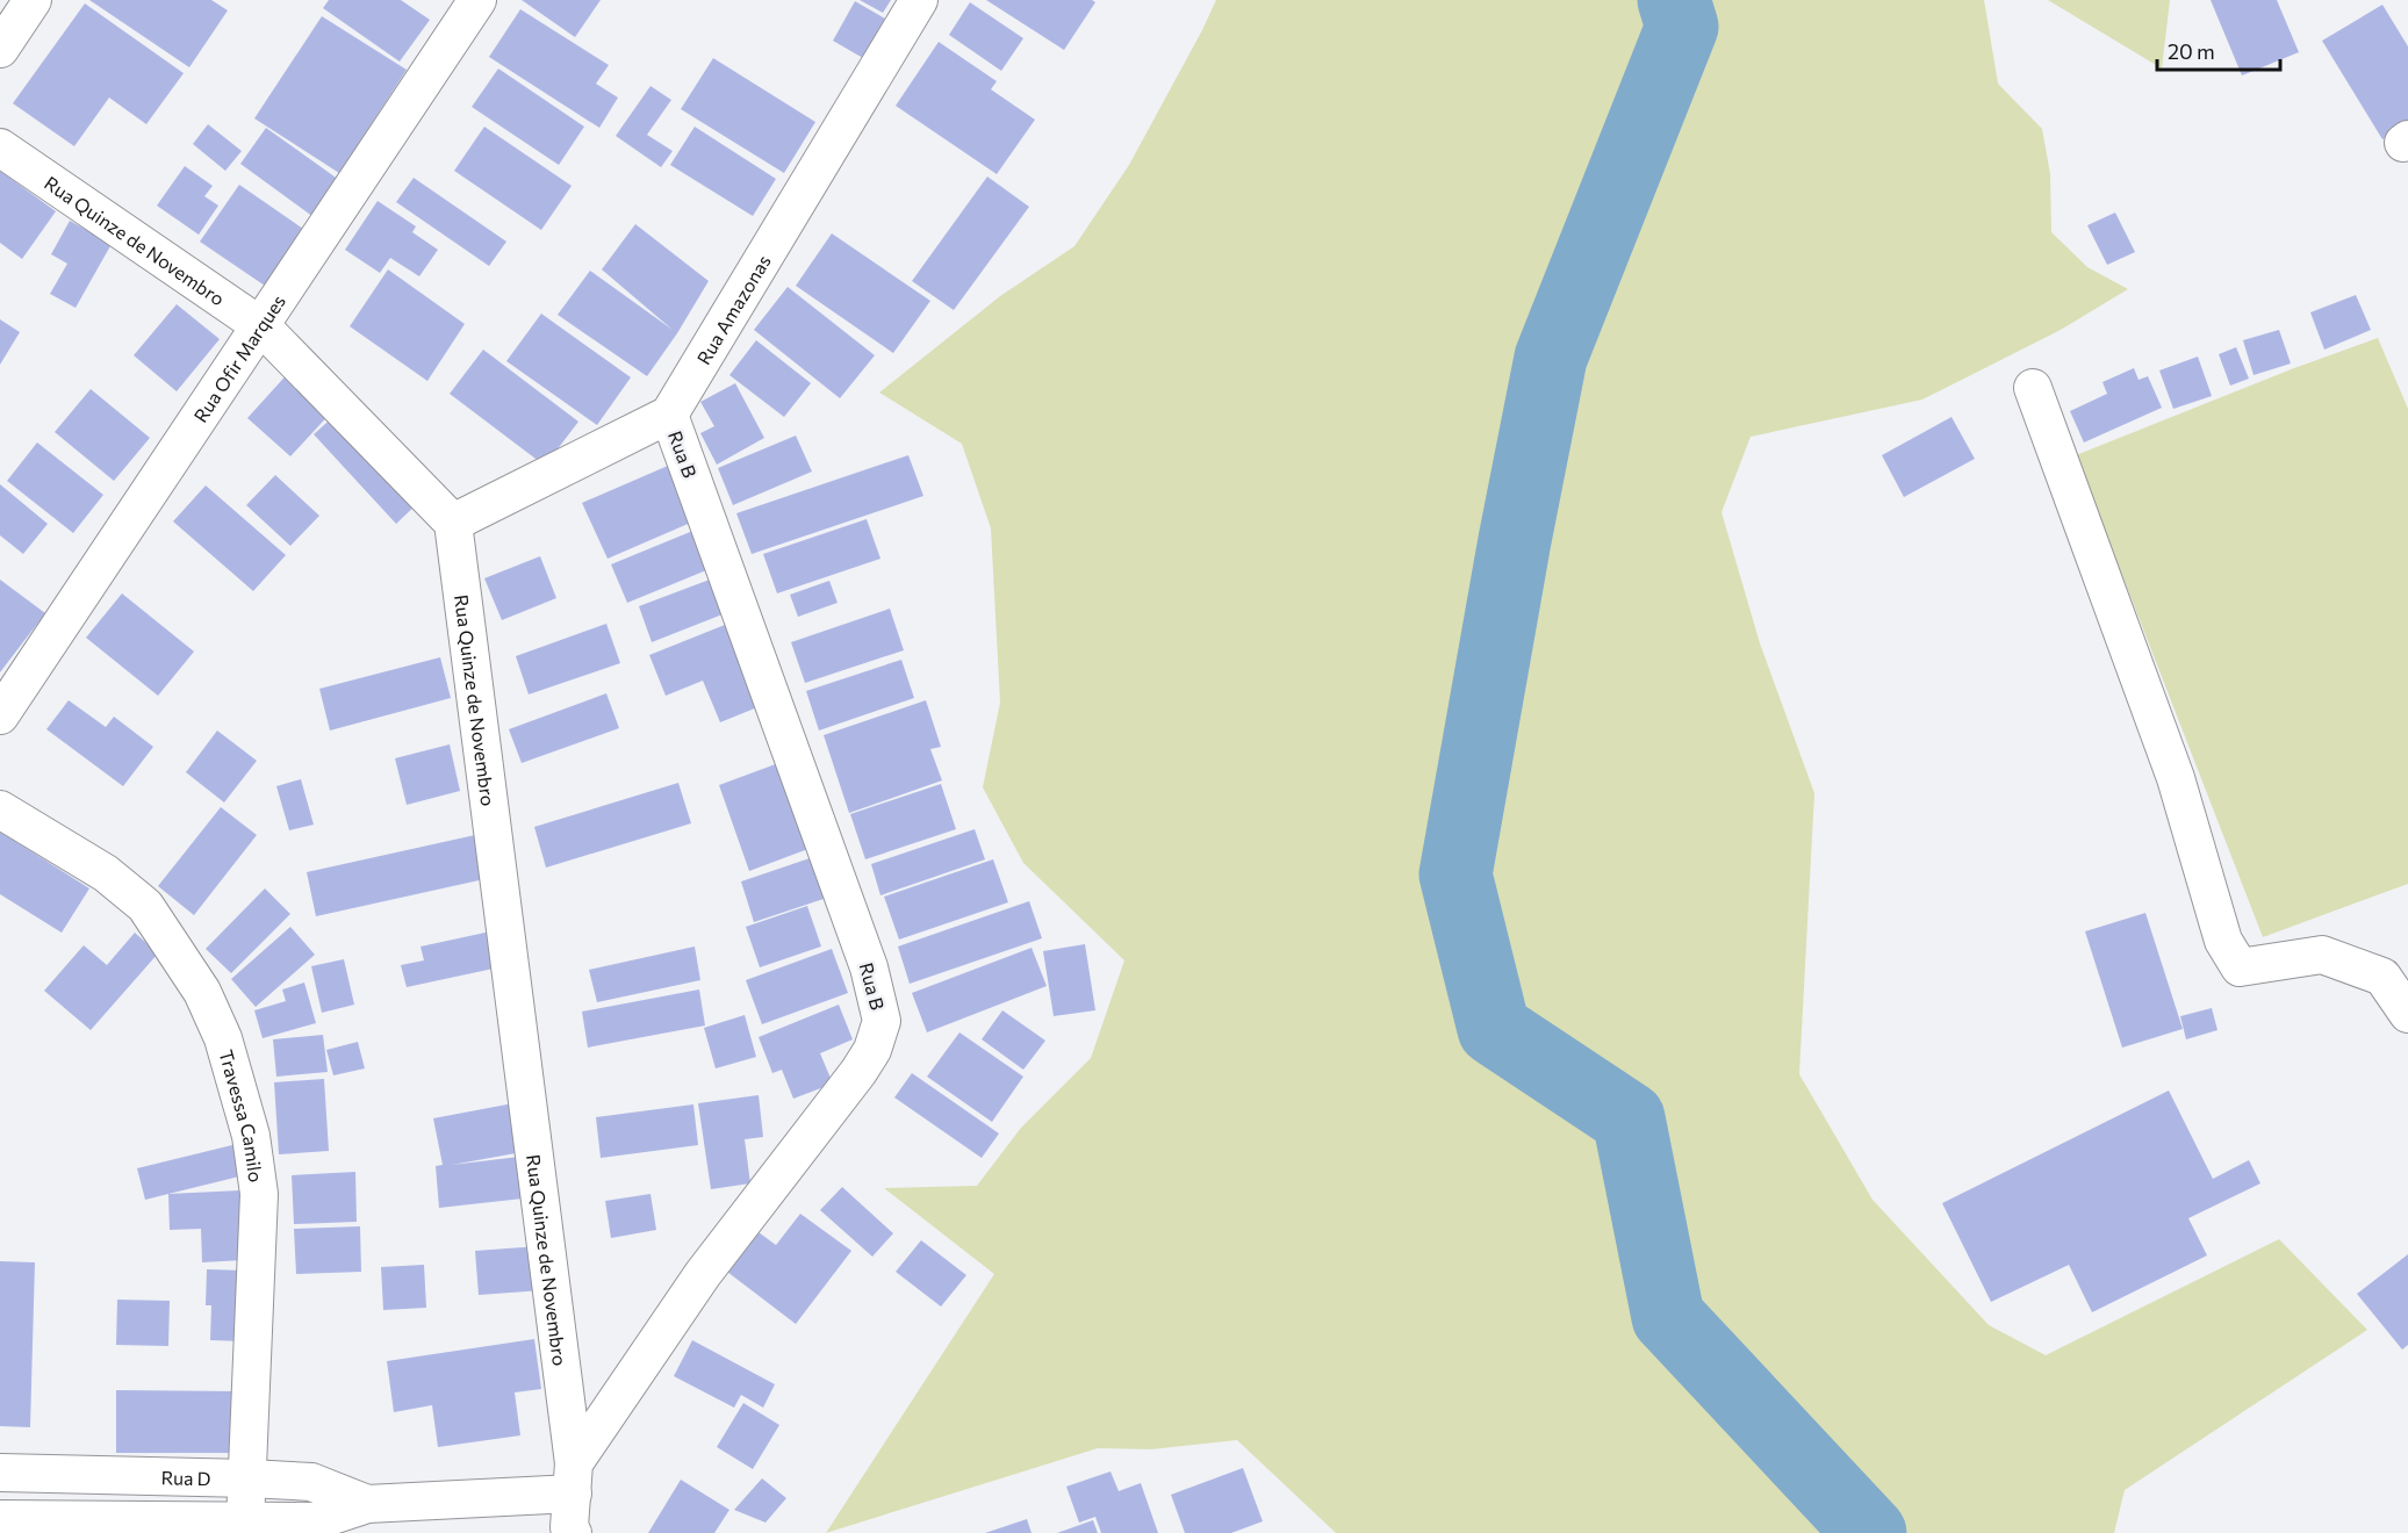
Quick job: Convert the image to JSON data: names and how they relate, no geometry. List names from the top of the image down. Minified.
{"streets":{"street":["Rua Quinze de Novembro","Rua Amazonas","Rua Ofir Marques","Rua B","Travessa Camilo","Rua D"]},"crossings":[["Rua Quinze de Novembro","Rua Ofir Marques"],["Rua Quinze de Novembro","Rua B"],["Rua Quinze de Novembro","Rua D"],["Rua Amazonas","Rua B"],["Rua B","Rua D"],["Travessa Camilo","Rua D"]],"scale_bar":"20 m"}
